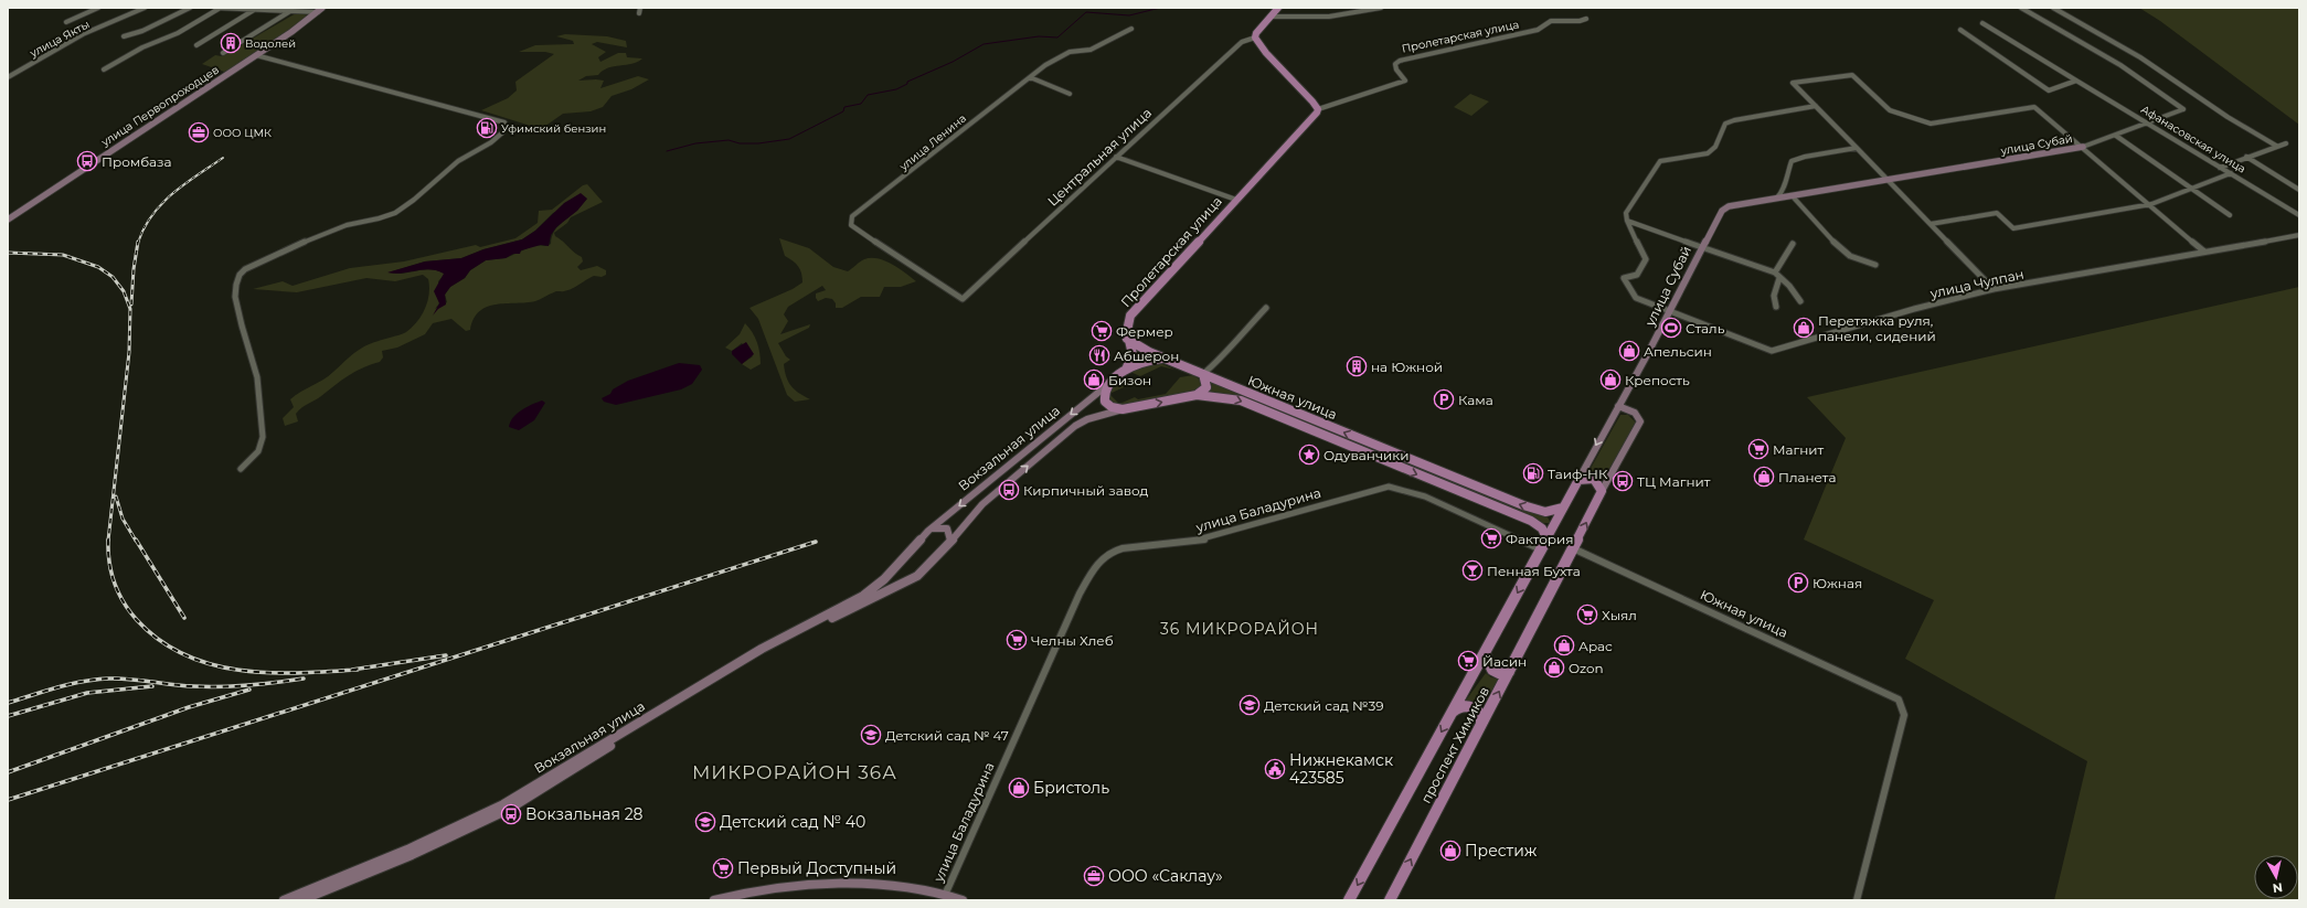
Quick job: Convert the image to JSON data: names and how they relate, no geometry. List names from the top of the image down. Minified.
{"streets":{"main road":["Пролетарская улица","Южная улица","Вокзальная улица","проспект Химиков"],"street":["улица Якты","улица Первопроходцев","Афанасовская улица","улица Ленина","улица Субай","Центральная улица","улица Чулпан","улица Баладурина"]},"crossings":[["Пролетарская улица","Вокзальная улица"],["Афанасовская улица","улица Субай"],["улица Ленина","Центральная улица"],["улица Субай","улица Чулпан"],["улица Субай","проспект Химиков"],["Южная улица","Вокзальная улица"],["Южная улица","проспект Химиков"],["улица Баладурина","проспект Химиков"]],"districts":["36 МИКРОРАЙОН","МИКРОРАЙОН 36А"],"places":{"building":["Водолей","на Южной"],"fuel station":["Уфимский бензин","Таиф-НК"],"office":["ООО ЦМК","ООО «Саклау»"],"bus stop":["Промбаза","ТЦ Магнит","Кирпичный завод","Вокзальная 28"],"sports":["Сталь"],"shop":["Перетяжка руля, панели, сидений","Апельсин","Бизон","Крепость","Планета","Арас","Ozon","Бристоль","Престиж"],"supermarket":["Фермер","Магнит","Фактория","Хыял","Челны Хлеб","Йасин","Первый Доступный"],"restaurant":["Абшерон"],"parking":["Кама","Южная"],"place":["Одуванчики"],"bar":["Пенная Бухта"],"school or university":["Детский сад №39","Детский сад № 47","Детский сад № 40"],"public building":["Нижнекамск 423585"]},"north":"bottom"}
